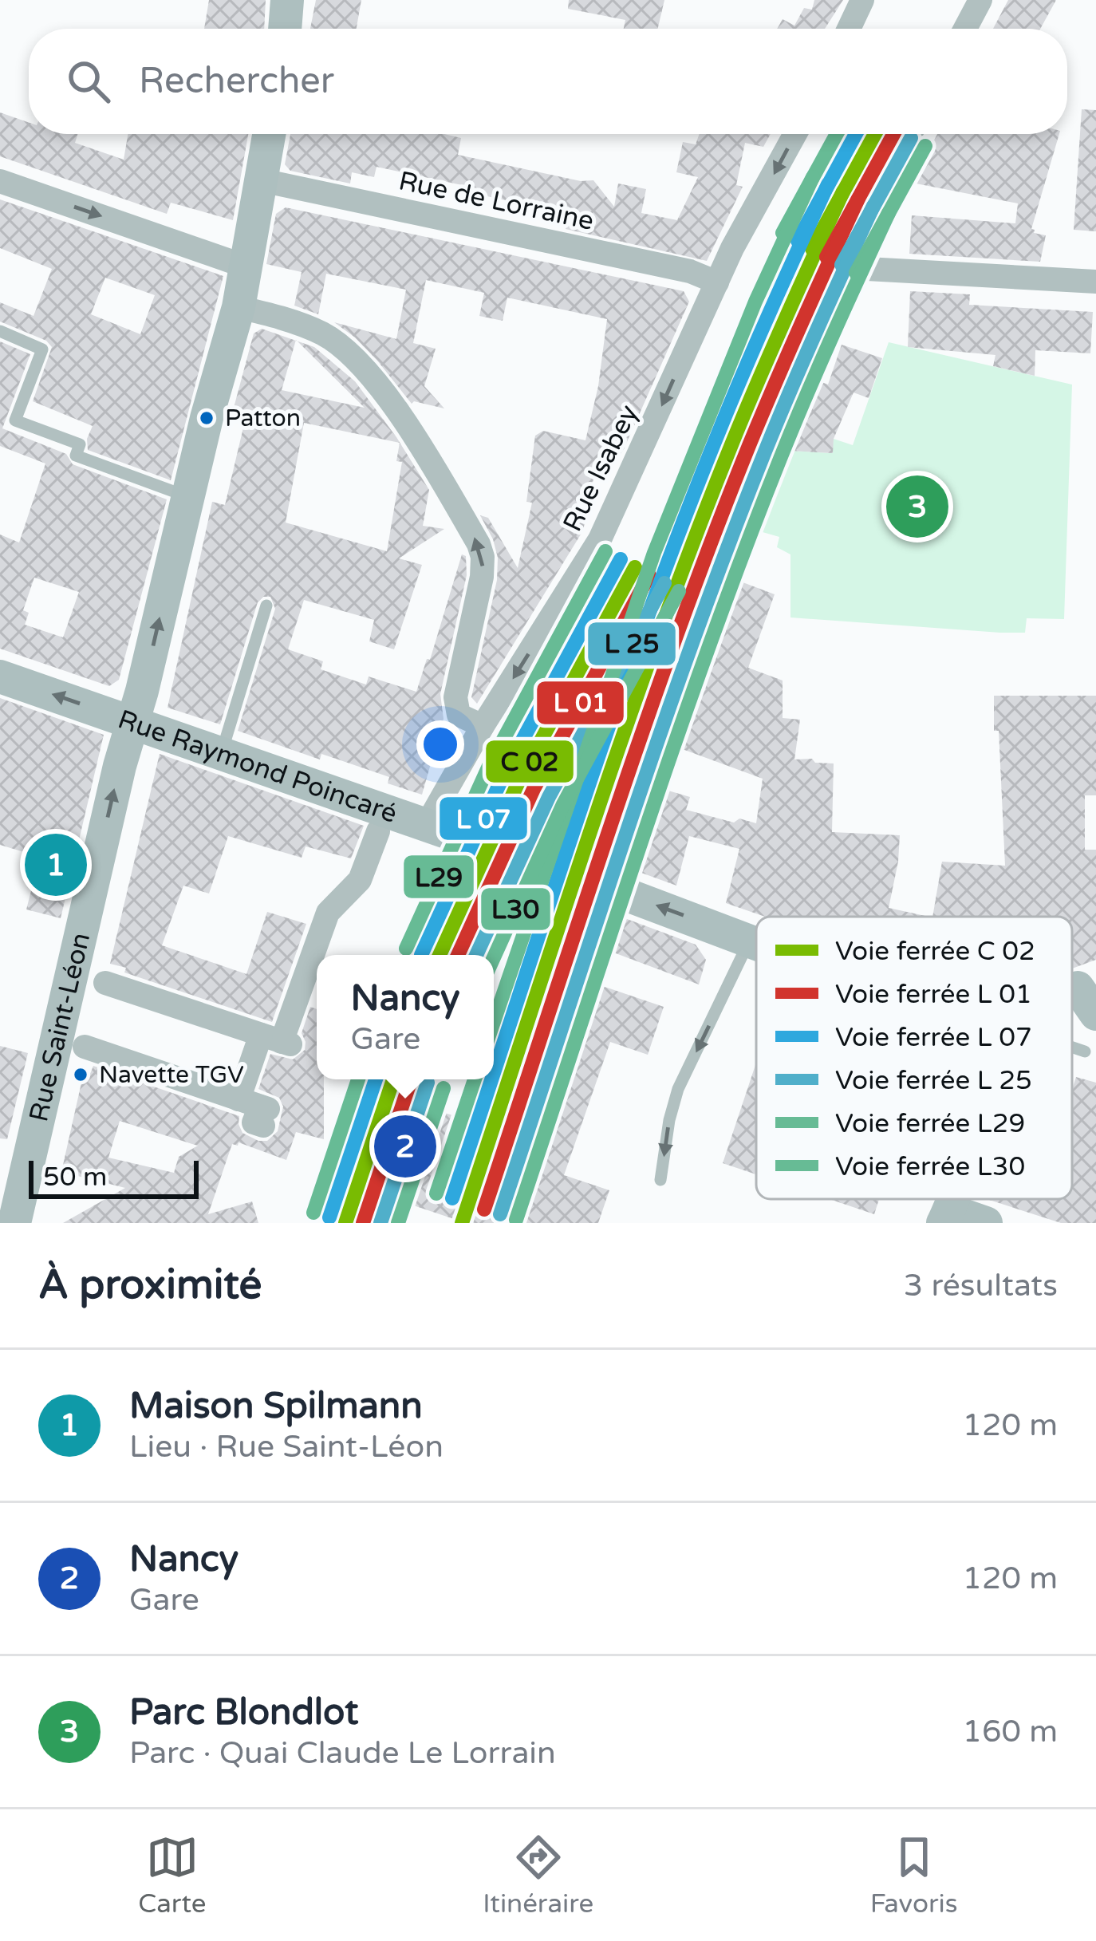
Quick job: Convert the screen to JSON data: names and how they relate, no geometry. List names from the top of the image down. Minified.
{"streets":{"main road":["Rue Raymond Poincaré","Rue Saint-Léon"],"street":["Rue de Lorraine","Rue Isabey"]},"crossings":[["Rue de Lorraine","Rue Isabey"],["Rue de Lorraine","Rue Saint-Léon"],["Rue Isabey","Rue Raymond Poincaré"],["Rue Raymond Poincaré","Rue Saint-Léon"]],"one_way":["Rue Raymond Poincaré","Rue Saint-Léon"],"places":["Patton","Navette TGV"],"lines":["rail line L29","rail line L30"],"legend":["Voie ferrée C 02","Voie ferrée L 01","Voie ferrée L 07","Voie ferrée L 25","Voie ferrée L29","Voie ferrée L30"],"scale_bar":"50 m","page":{"search":"Rechercher","pins":["3","1","2"],"popup":["Nancy","Gare"],"scale":"50 m","heading":["À proximité","3 résultats"],"list":[{"mark":"1","name":"Maison Spilmann","note":"Lieu · Rue Saint-Léon","value":"120 m"},{"mark":"2","name":"Nancy","note":"Gare","value":"120 m"},{"mark":"3","name":"Parc Blondlot","note":"Parc · Quai Claude Le Lorrain","value":"160 m"}],"nav":["Carte","Itinéraire","Favoris"]}}
